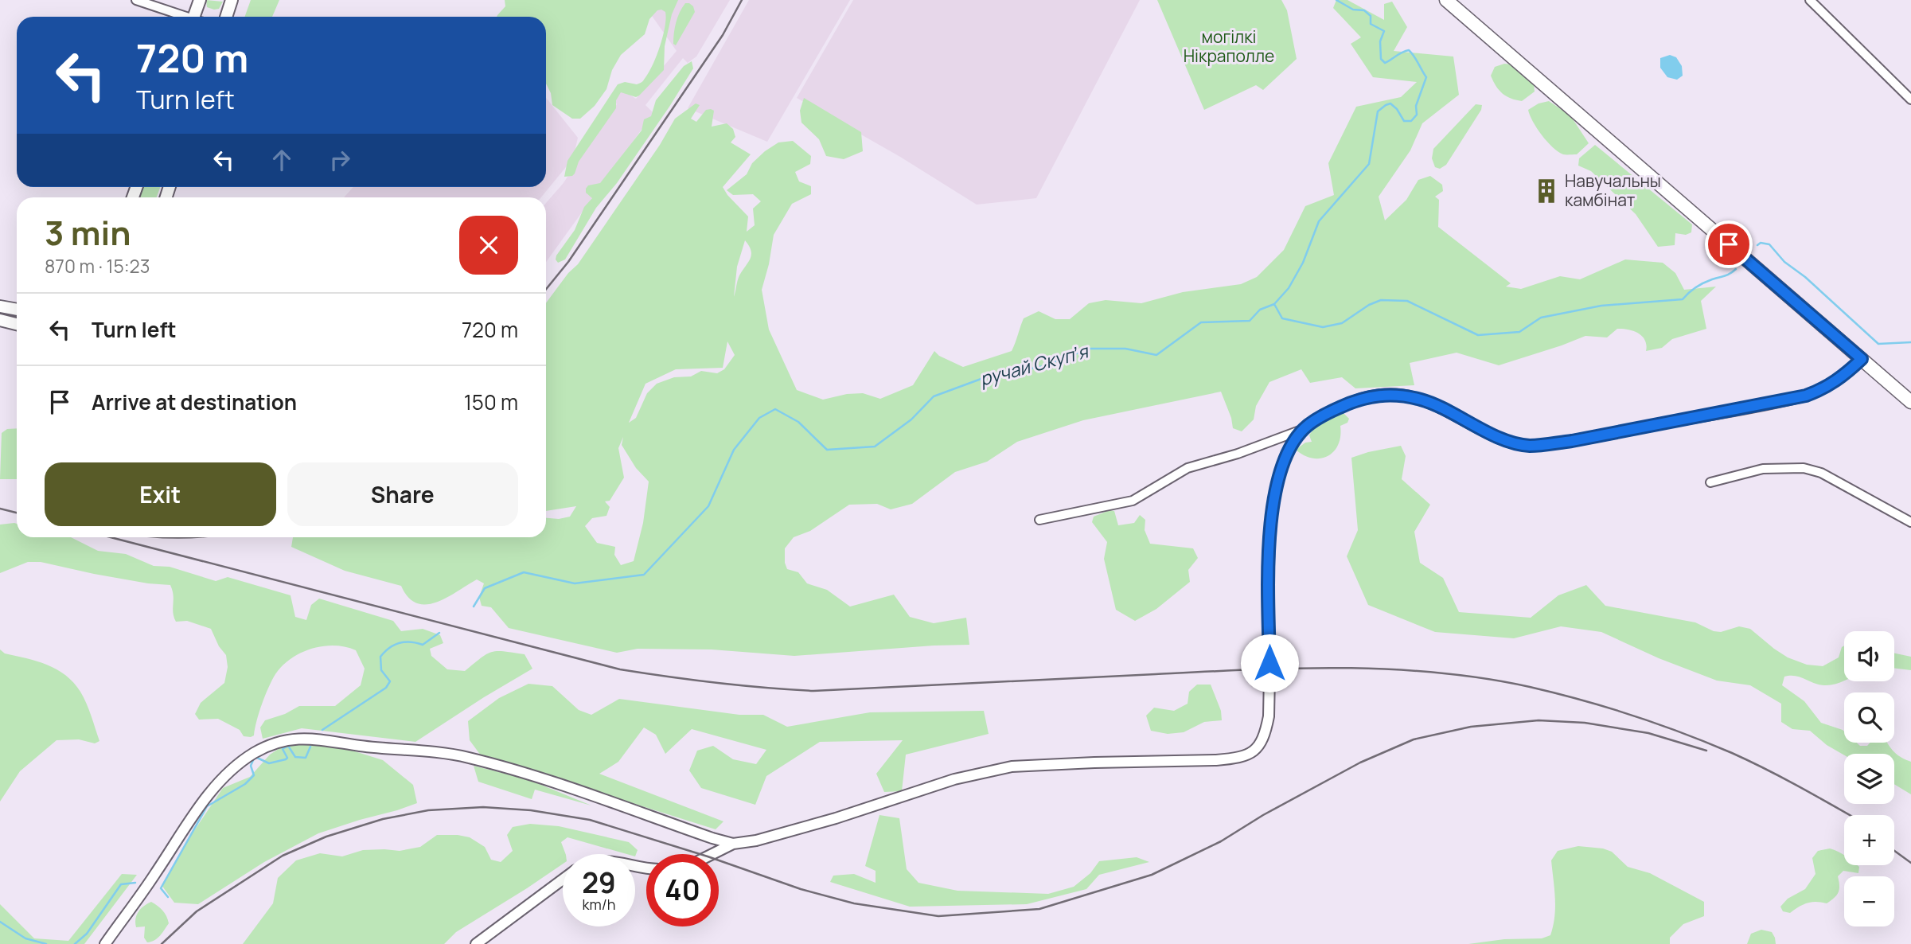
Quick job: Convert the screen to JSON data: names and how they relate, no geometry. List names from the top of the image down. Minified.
{"water":["ручай Скупʼя"],"parks":["могілкі Нікраполле"],"places":{"building":["Навучальны камбінат"]},"page":{"turn":["720 m","Turn left"],"heading":["3 min","870 m · 15:23"],"list":[{"name":"Turn left","value":"720 m"},{"name":"Arrive at destination","value":"150 m"}],"buttons":["Exit","Share"],"map_buttons":["+","−"],"speed":"29 km/h","limit":"40"}}
